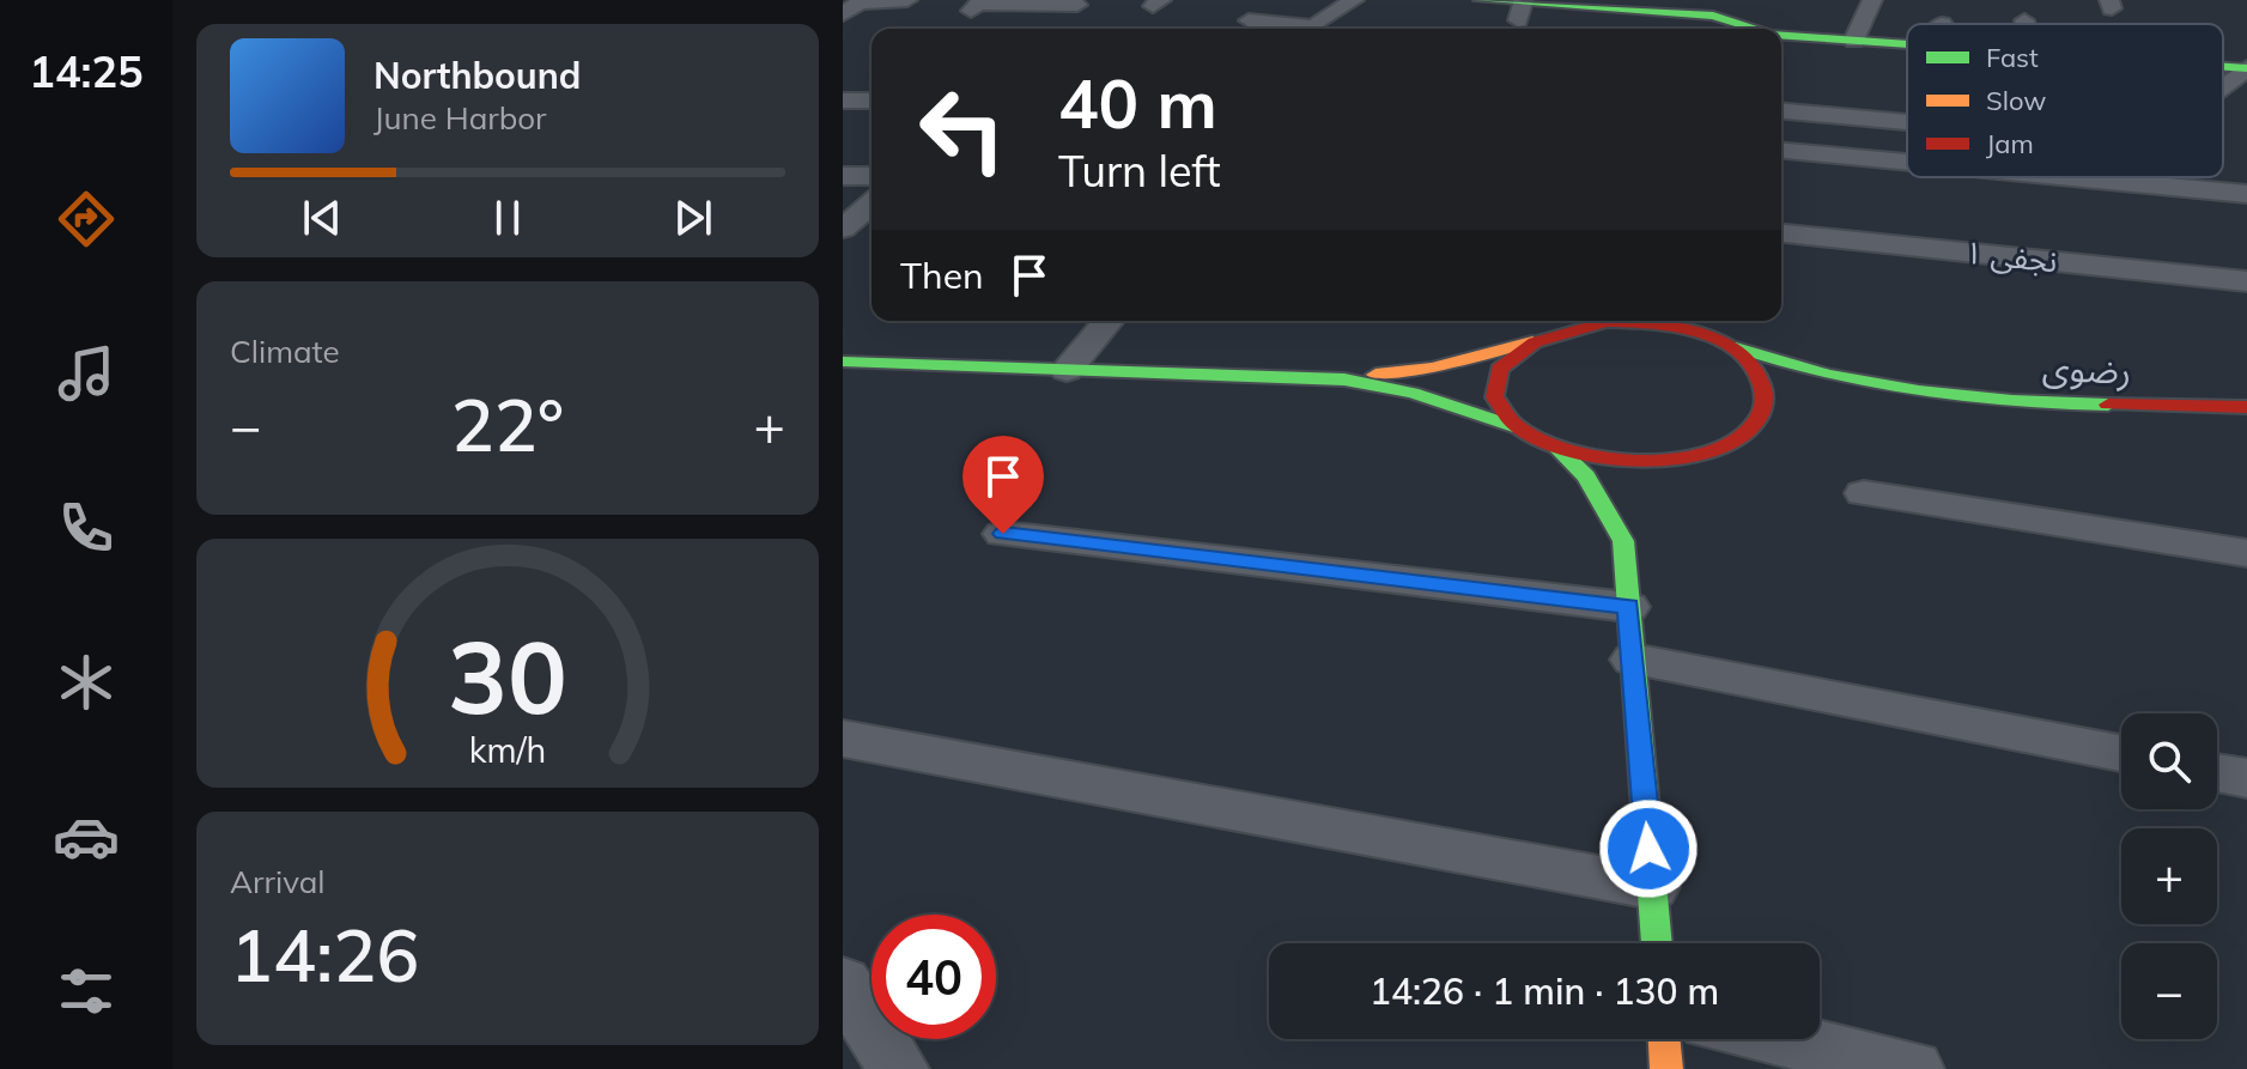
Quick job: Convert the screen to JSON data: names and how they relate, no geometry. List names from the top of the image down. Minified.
{"streets":{"street":["نجفی ۱","رضوی"]},"legend":["Fast","Slow","Jam"],"page":{"tabs":"14:25","turn":["40 m","Turn left"],"song":["Northbound","June Harbor"],"then":"Then","tile":["Climate",["Arrival","14:26"]],"heat":["−","22°","+"],"map_buttons":["+","−"],"limit":"40","trip":"14:26 · 1 min · 130 m","gauge":["30","km/h"]}}
